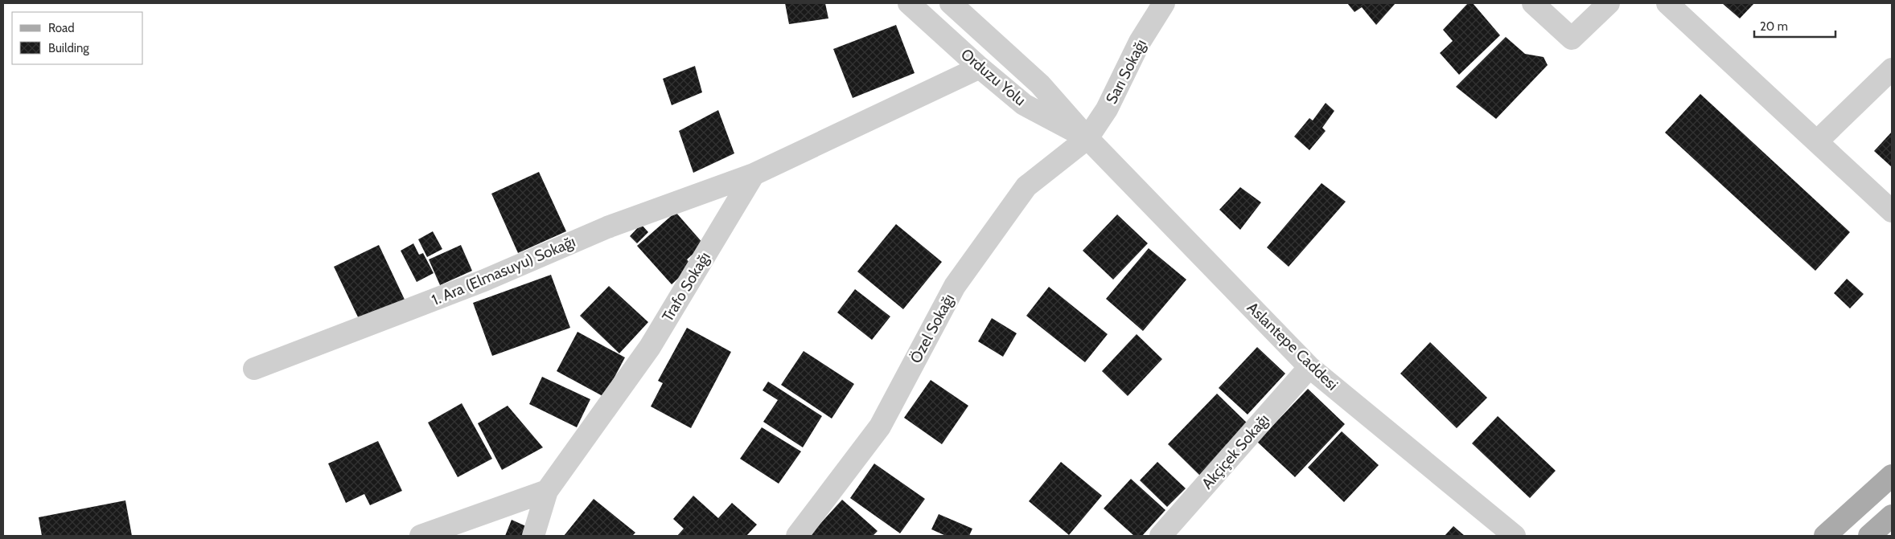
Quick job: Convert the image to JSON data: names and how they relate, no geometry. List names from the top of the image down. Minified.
{"streets":{"street":["Sarı Sokağı","Orduzu Yolu","1. Ara (Elmasuyu) Sokağı","Trafo Sokağı","Özel Sokağı","Aslantepe Caddesi","Akçiçek Sokağı"]},"crossings":[["Sarı Sokağı","Orduzu Yolu"],["Sarı Sokağı","Özel Sokağı"],["Sarı Sokağı","Aslantepe Caddesi"],["Orduzu Yolu","Özel Sokağı"],["Orduzu Yolu","Aslantepe Caddesi"],["1. Ara (Elmasuyu) Sokağı","Trafo Sokağı"],["Özel Sokağı","Aslantepe Caddesi"],["Aslantepe Caddesi","Akçiçek Sokağı"]],"legend":["Road","Building"],"scale_bar":"20 m"}
